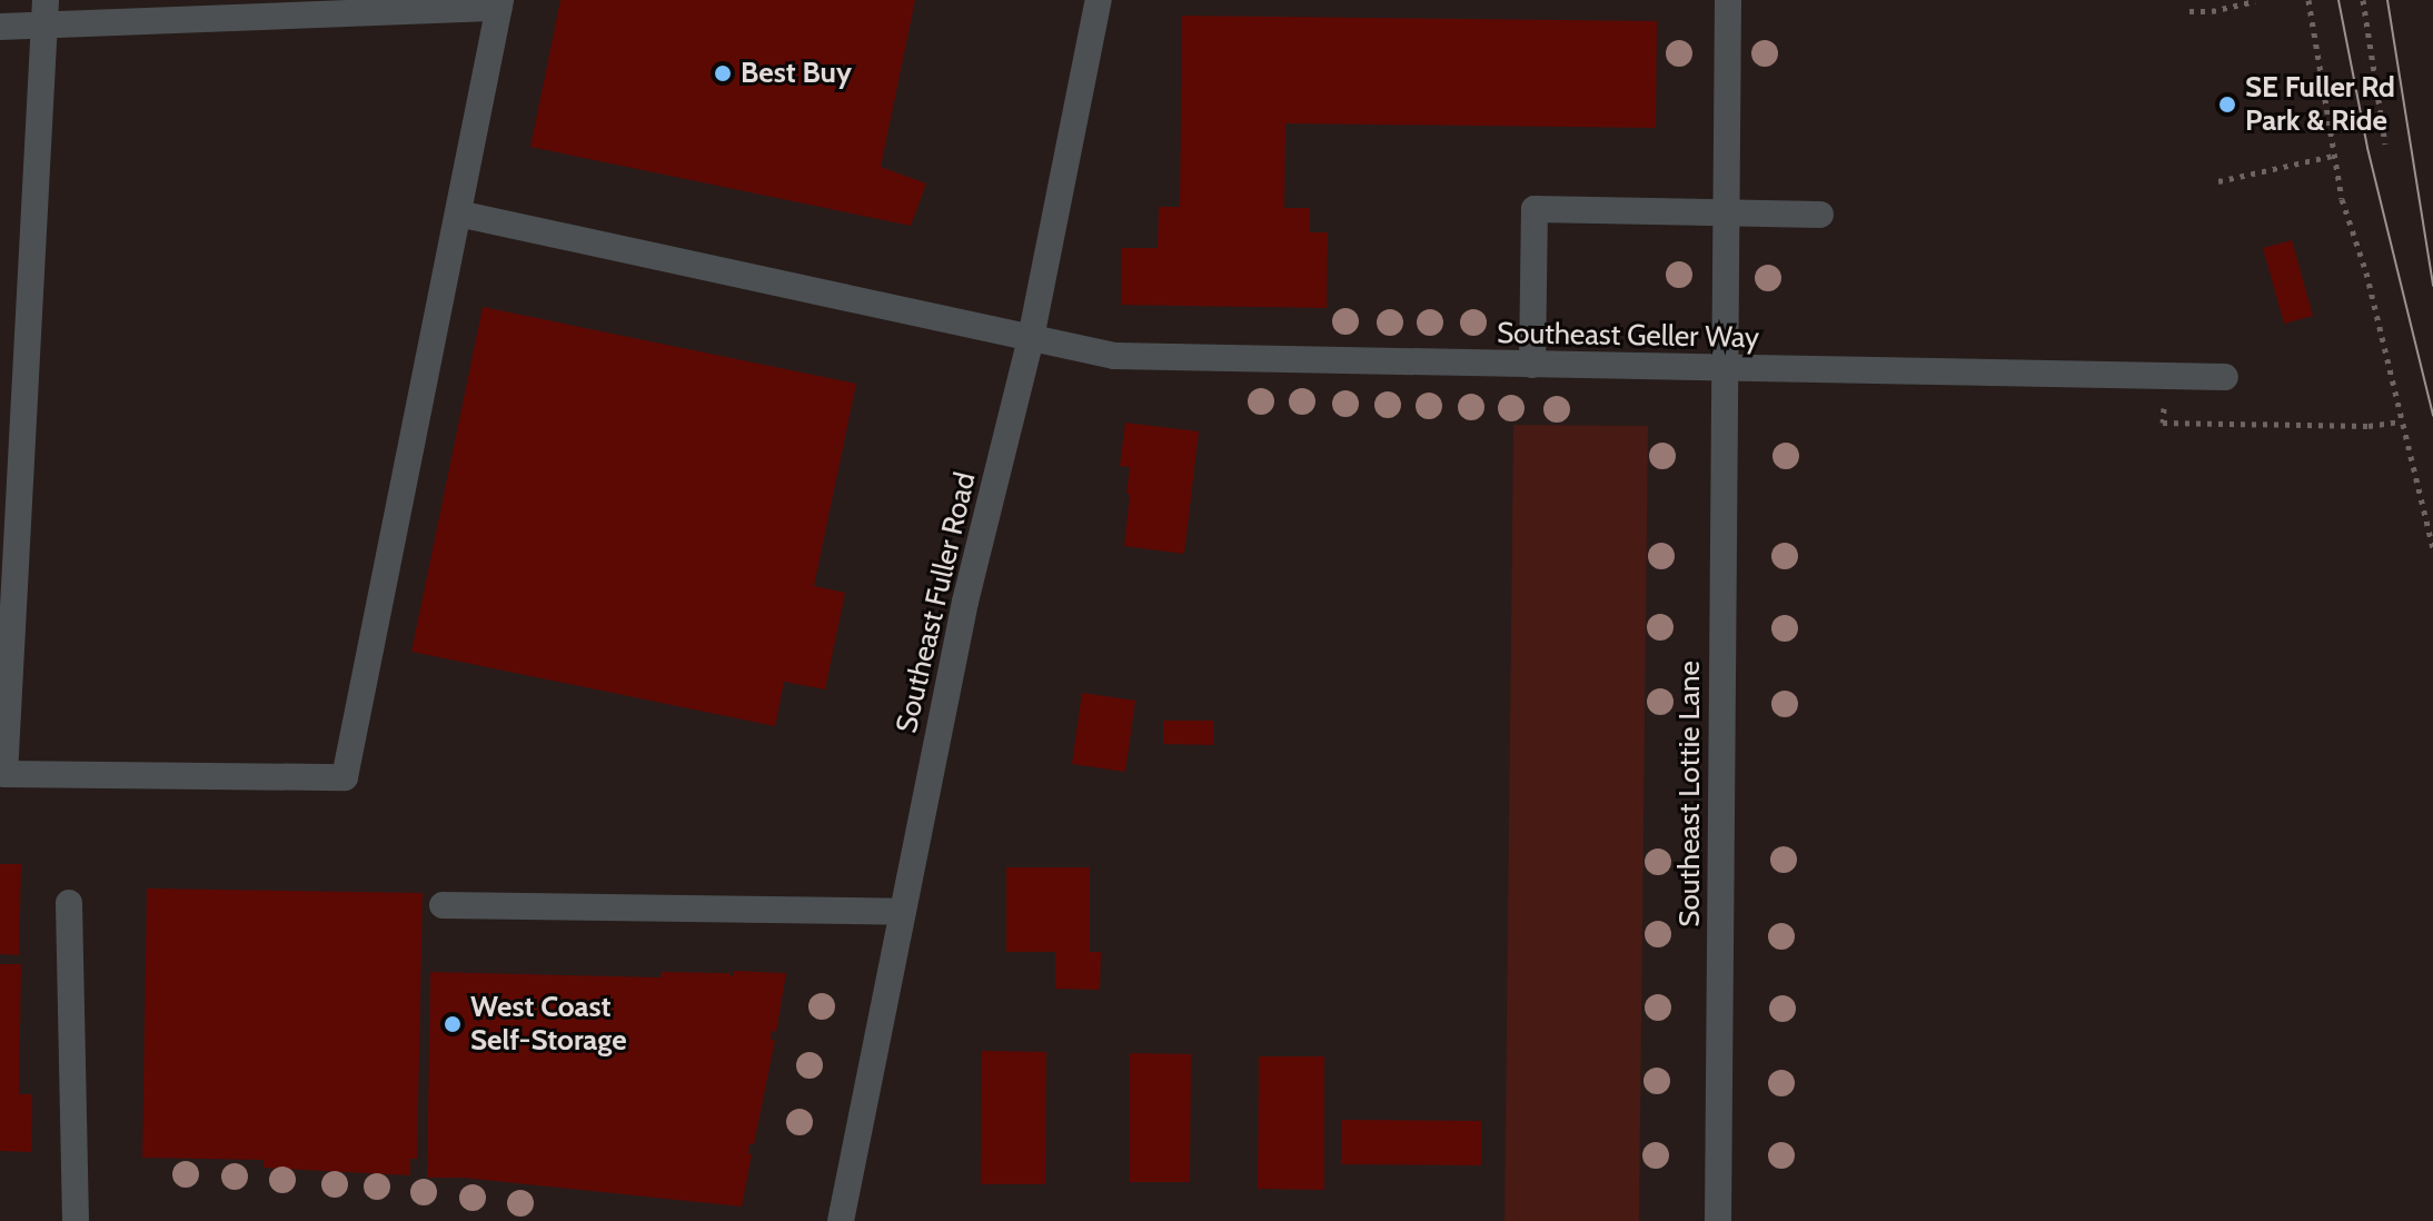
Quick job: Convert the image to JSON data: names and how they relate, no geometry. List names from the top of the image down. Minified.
{"streets":{"street":["Southeast Geller Way","Southeast Fuller Road","Southeast Lottie Lane"]},"crossings":[["Southeast Geller Way","Southeast Fuller Road"],["Southeast Geller Way","Southeast Lottie Lane"]],"places":["Best Buy","SE Fuller Rd Park & Ride","West Coast Self-Storage"]}
